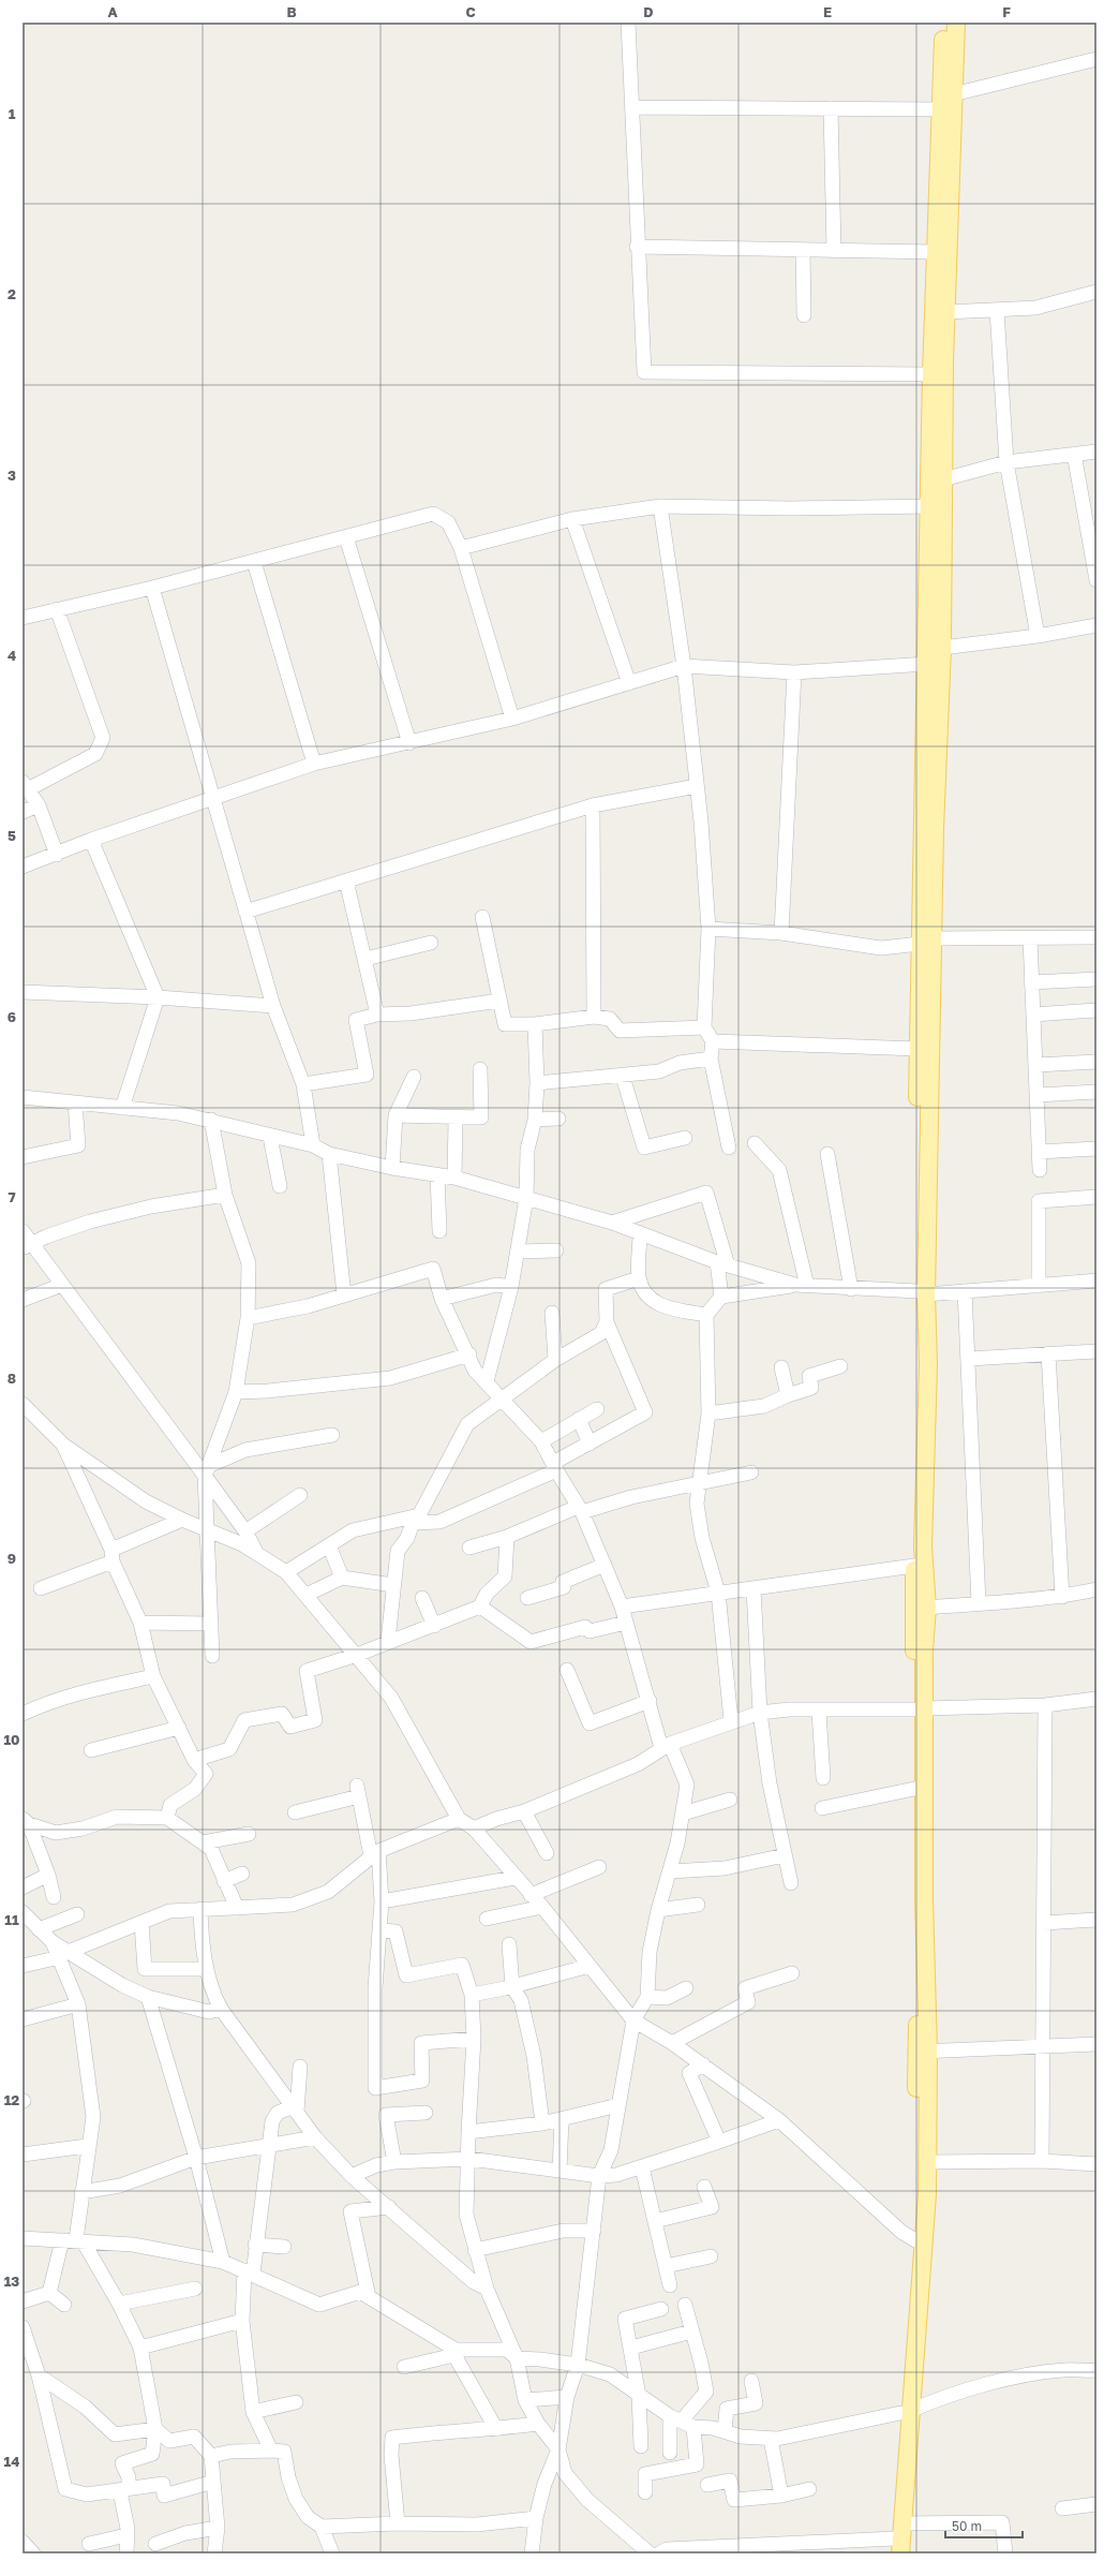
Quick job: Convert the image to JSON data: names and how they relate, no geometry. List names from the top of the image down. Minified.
{"scale_bar":"50 m","grid":{"columns":["A","B","C","D","E","F"],"rows":["1","2","3","4","5","6","7","8","9","10","11","12","13","14"]}}
